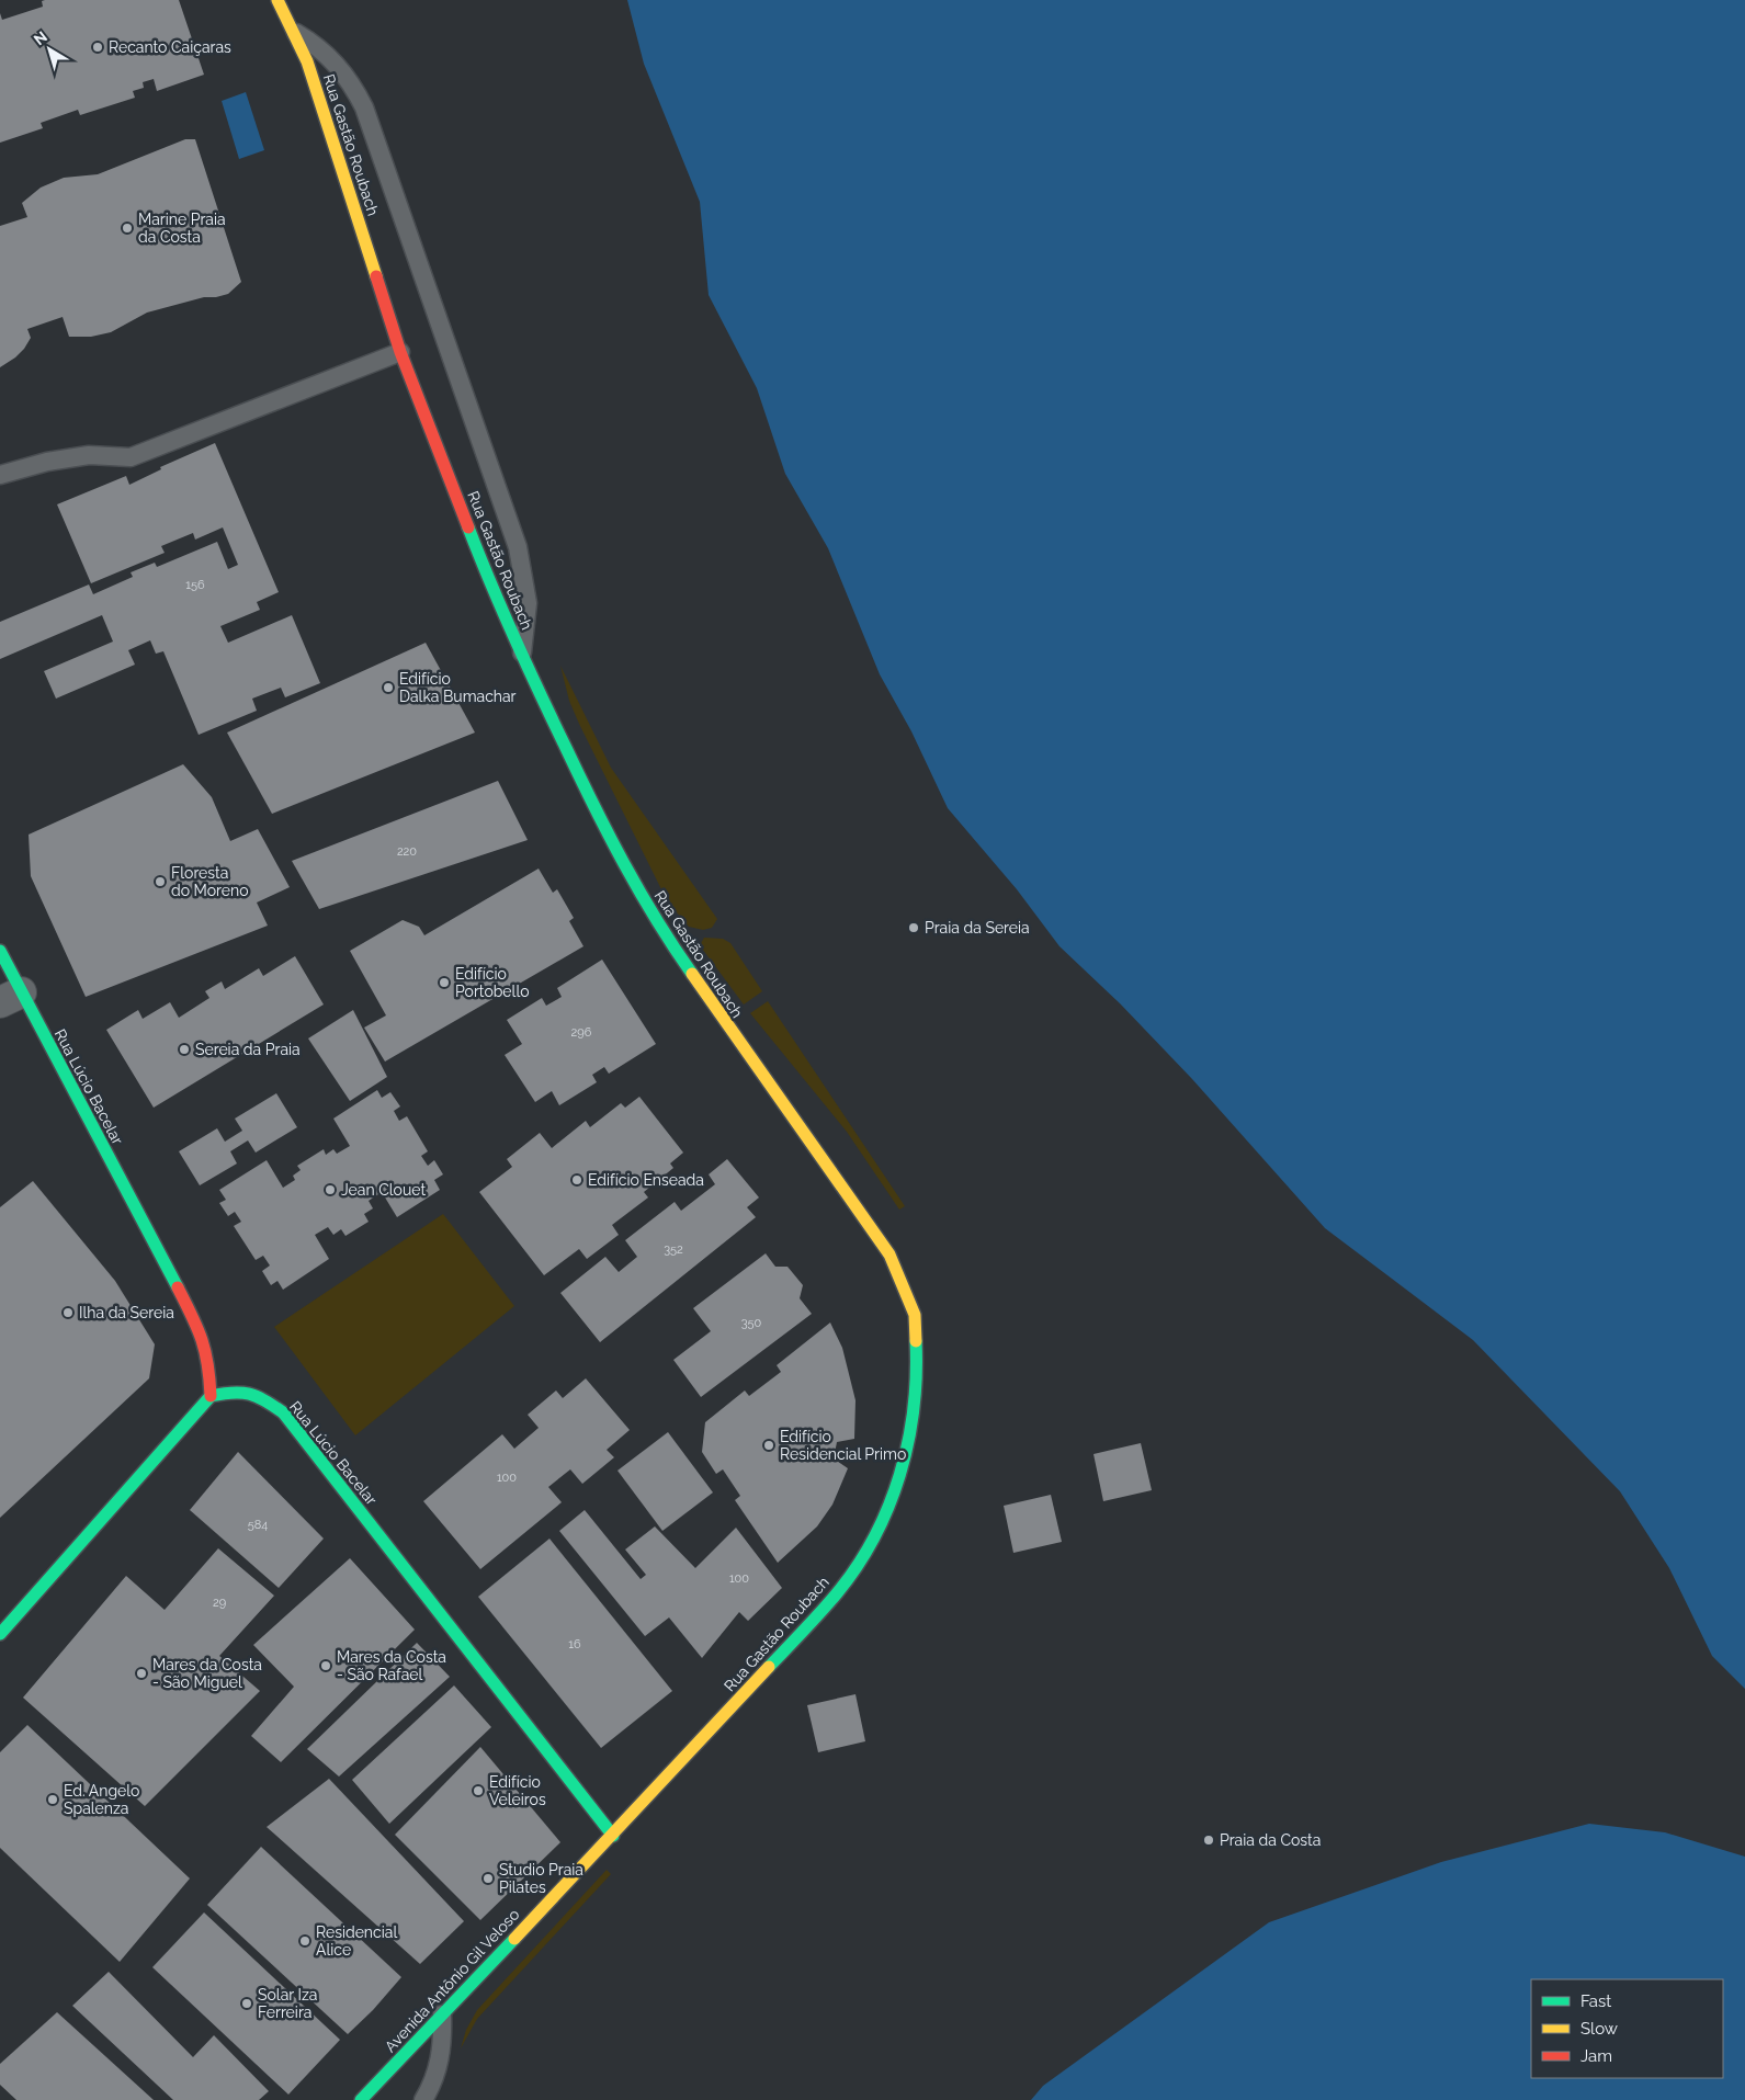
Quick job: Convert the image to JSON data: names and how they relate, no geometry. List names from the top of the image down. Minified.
{"streets":{"street":["Rua Gastão Roubach","Rua Lúcio Bacelar","Avenida Antônio Gil Veloso"]},"crossings":[["Rua Gastão Roubach","Rua Lúcio Bacelar"],["Rua Gastão Roubach","Avenida Antônio Gil Veloso"],["Rua Lúcio Bacelar","Avenida Antônio Gil Veloso"]],"places":["Recanto Caiçaras","Marine Praia da Costa","Edifício Dalka Bumachar","Floresta do Moreno","Praia da Sereia","Edifício Portobello","Sereia da Praia","Edifício Enseada","Jean Clouet","Ilha da Sereia","Edifício Residencial Primo","Mares da Costa - São Rafael","Mares da Costa - São Miguel","Edifício Veleiros","Ed. Angelo Spalenza","Praia da Costa","Studio Praia Pilates","Residencial Alice","Solar Iza Ferreira"],"house_numbers":["156","220","296","352","350","100","584","100","29","16"],"legend":["Fast","Slow","Jam"],"north":"top left"}
